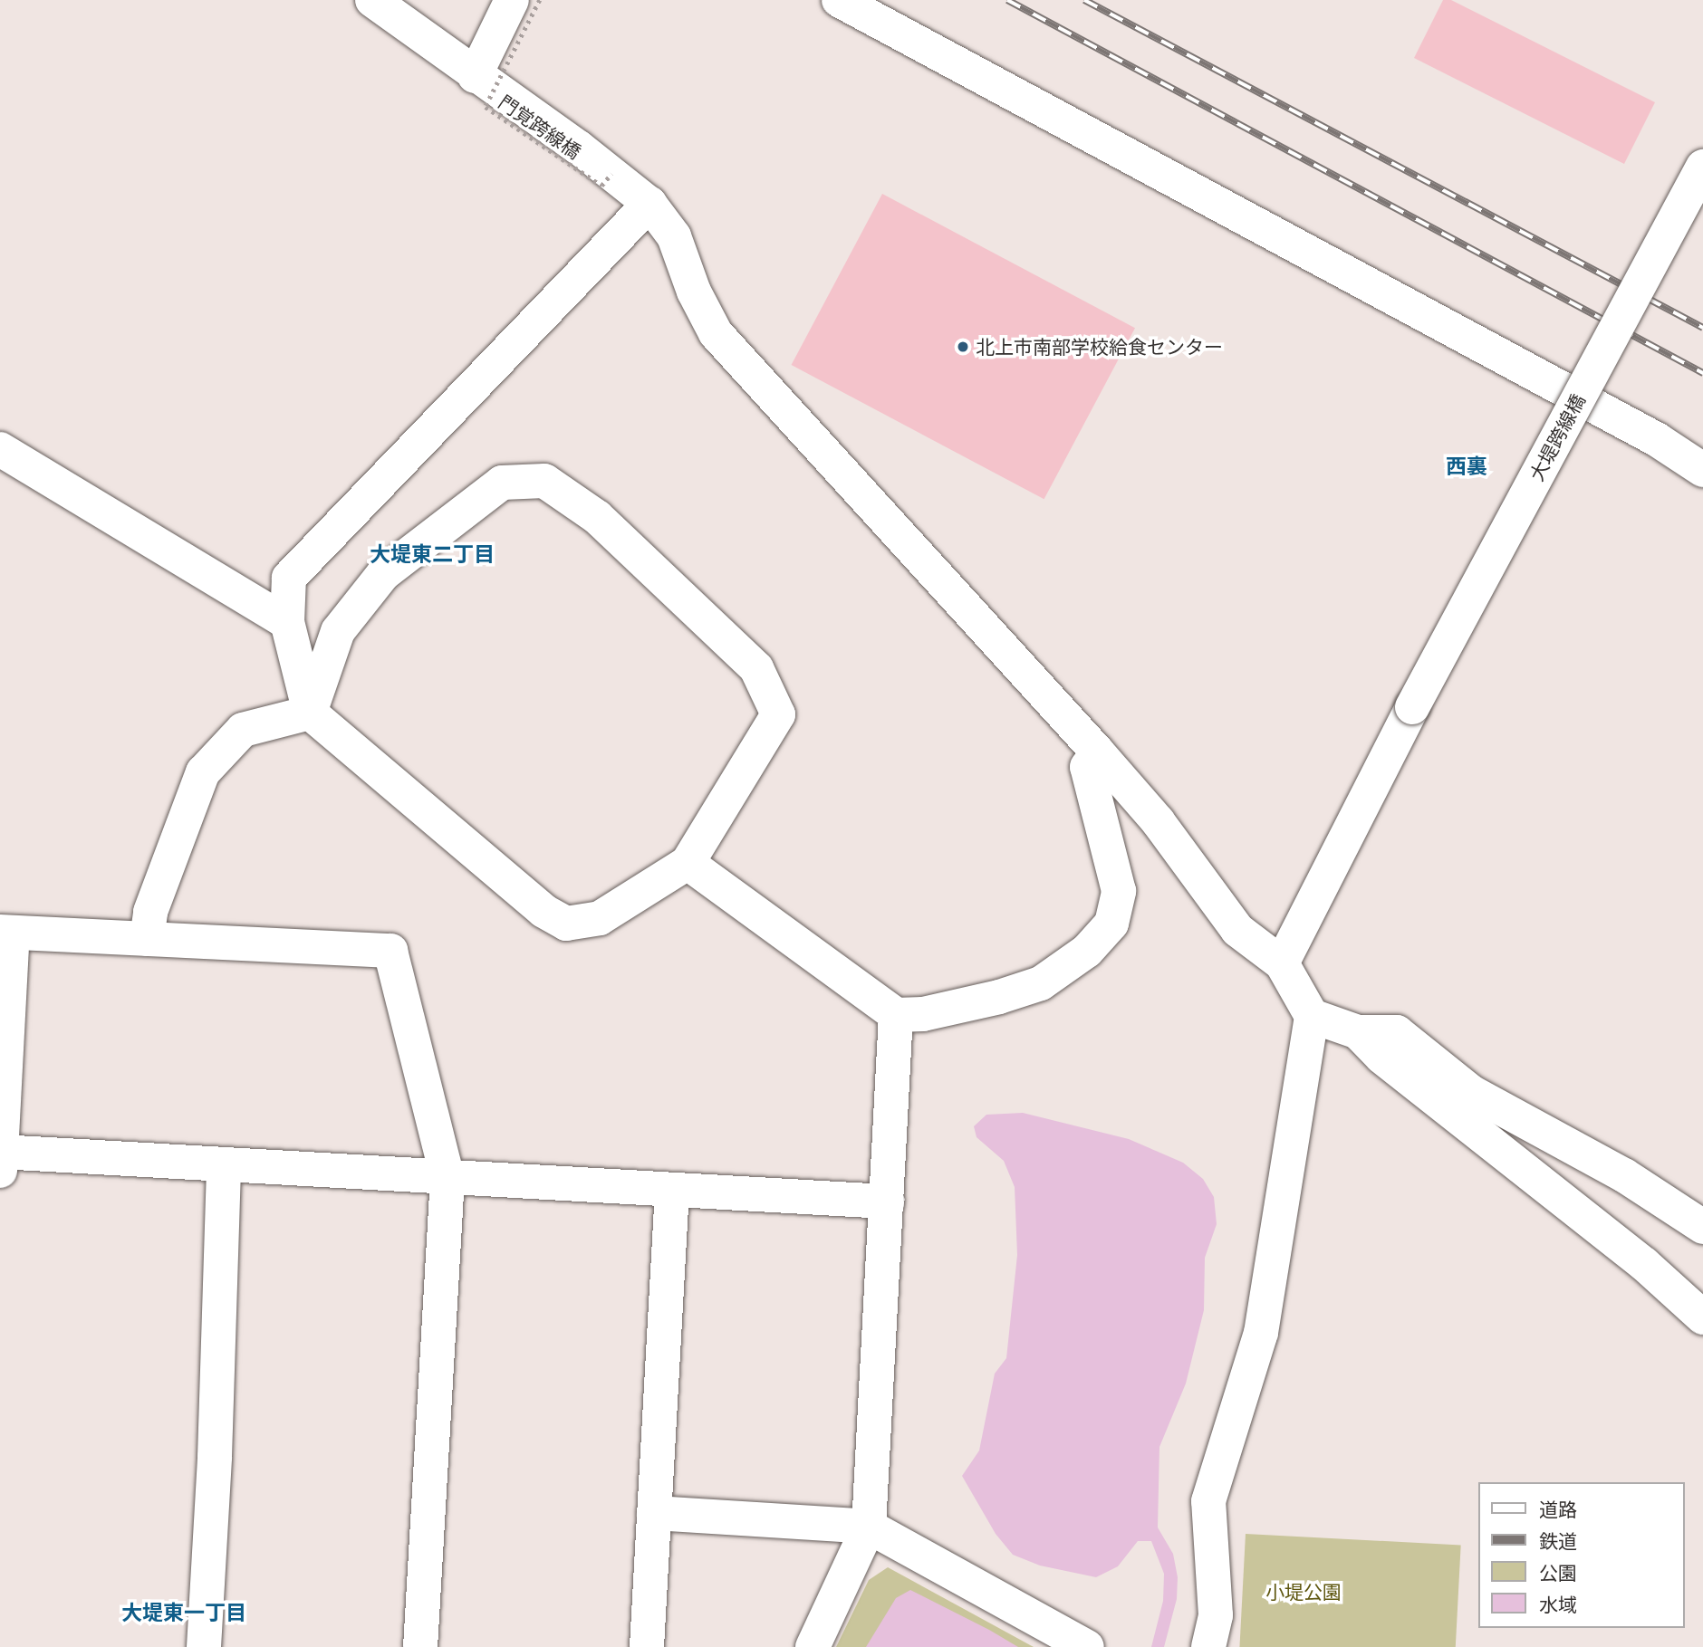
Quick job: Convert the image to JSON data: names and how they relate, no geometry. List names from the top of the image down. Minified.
{"streets":{"street":["大堤跨線橋"],"path":["門覚跨線橋"]},"districts":["西裏","大堤東二丁目","大堤東一丁目"],"parks":["小堤公園"],"places":["北上市南部学校給食センター"],"legend":["道路","鉄道","公園","水域"]}
